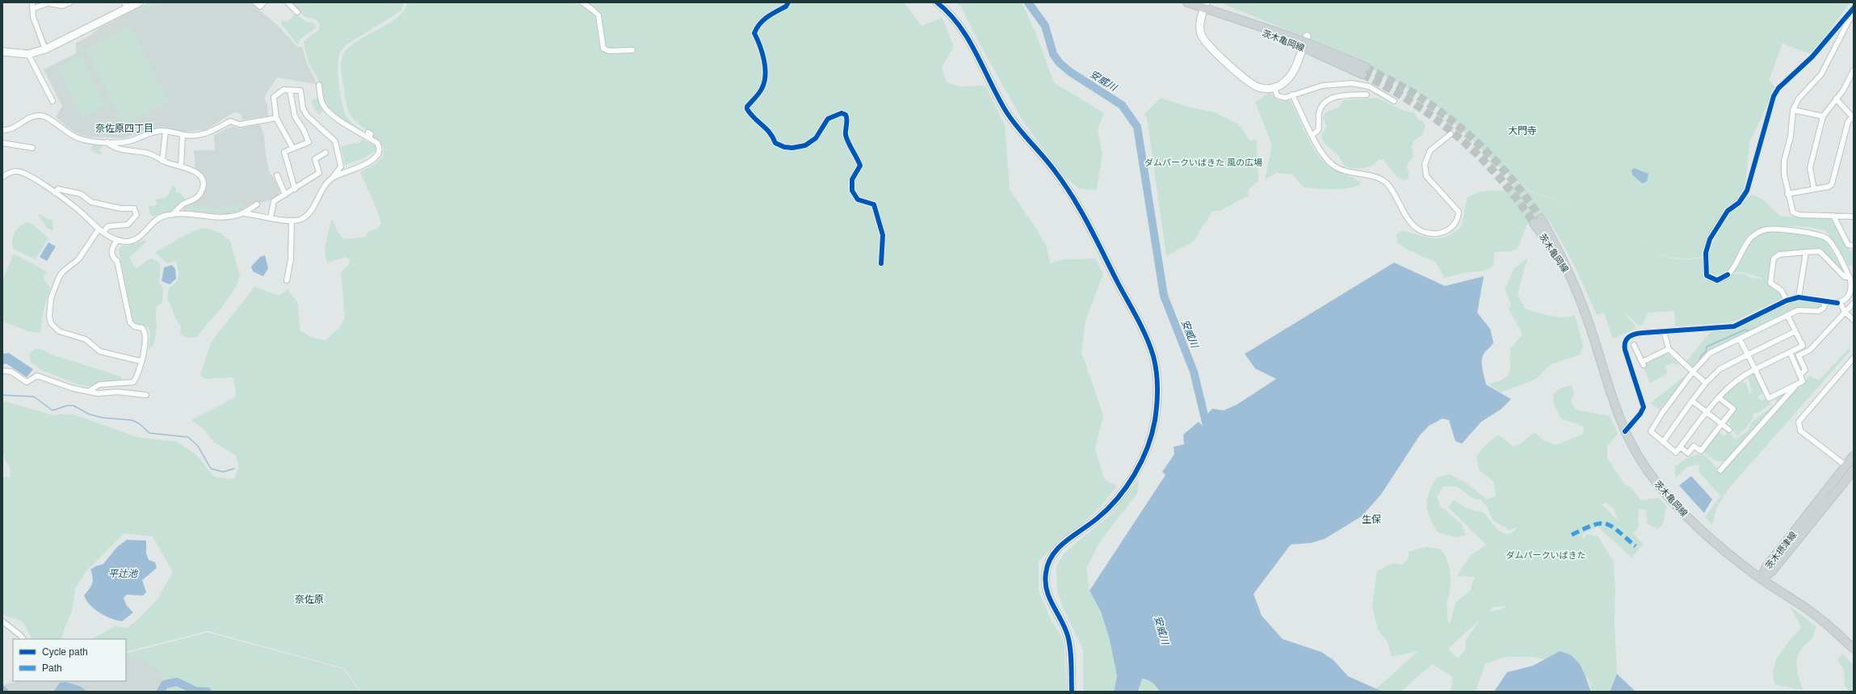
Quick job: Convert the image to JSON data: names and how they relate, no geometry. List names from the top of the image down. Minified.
{"streets":{"main road":["茨木亀岡線","茨木摂津線"]},"crossings":[["茨木亀岡線","茨木摂津線"]],"districts":["奈佐原四丁目","大門寺","生保","奈佐原"],"water":["安威川","平辻池"],"parks":["ダムパークいばきた 風の広場","ダムパークいばきた"],"legend":["Cycle path","Path"]}
